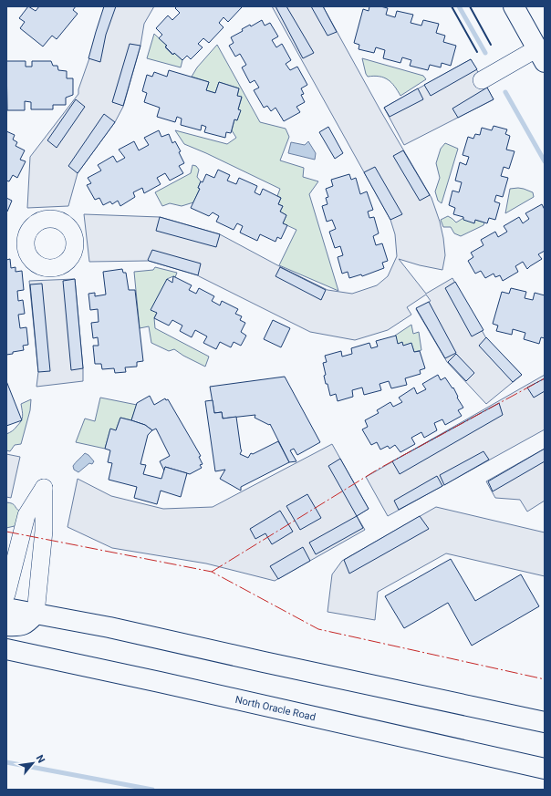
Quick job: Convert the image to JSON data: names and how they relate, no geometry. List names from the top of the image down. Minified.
{"streets":{"main road":["North Oracle Road"]},"north":"top right"}
